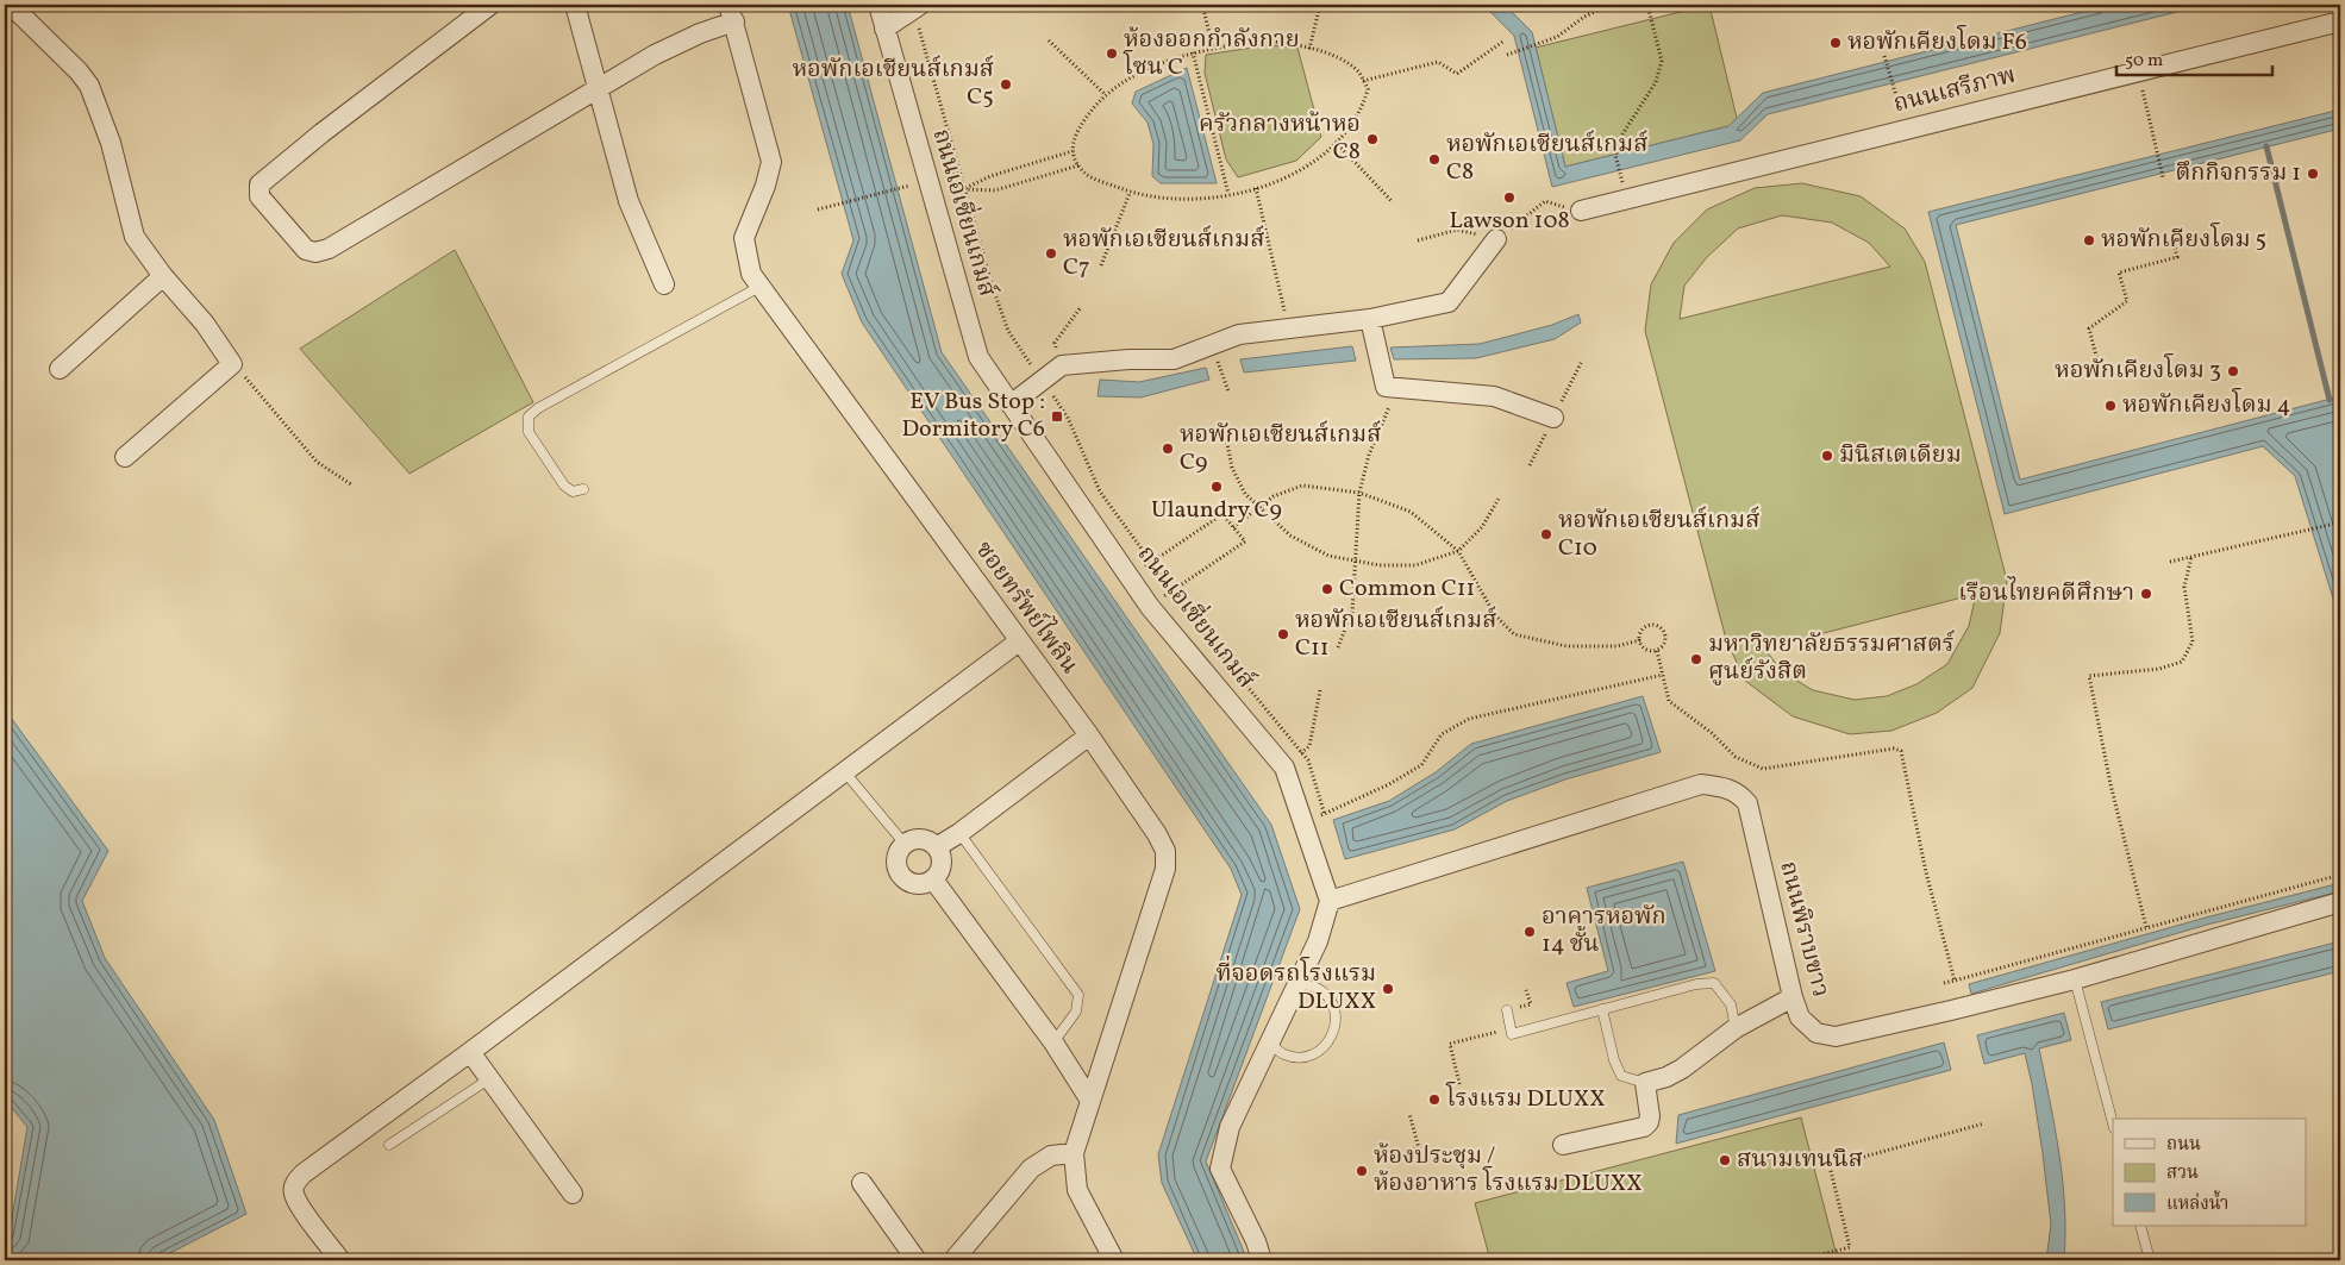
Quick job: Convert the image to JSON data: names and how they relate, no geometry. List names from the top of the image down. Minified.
{"streets":{"street":["ถนนเสรีภาพ","ถนนเอเซี่ยนเกมส์","ซอยทรัพย์ไพลิน","ถนนพิราบขาว"]},"crossings":[["ถนนเอเซี่ยนเกมส์","ถนนพิราบขาว"]],"places":{"other":["หอพักเคียงโดม F6","ห้องออกกำลังกาย โซน C","หอพักเอเชียนส์เกมส์ C5","ครัวกลางหน้าหอ C8","หอพักเอเชียนส์เกมส์ C8","ตึกกิจกรรม 1","Lawson 108","หอพักเคียงโดม 5","หอพักเอเชียนส์เกมส์ C7","หอพักเคียงโดม 3","หอพักเคียงโดม 4","หอพักเอเชียนส์เกมส์ C9","มินิสเตเดียม","Ulaundry C9","หอพักเอเชียนส์เกมส์ C10","Common C11","เรือนไทยคดีศึกษา","หอพักเอเชียนส์เกมส์ C11","มหาวิทยาลัยธรรมศาสตร์ ศูนย์รังสิต","อาคารหอพัก 14 ชั้น","ที่จอดรถโรงแรม DLUXX","โรงแรม DLUXX","สนามเทนนิส","ห้องประชุม / ห้องอาหาร โรงแรม DLUXX"],"transit":["EV Bus Stop : Dormitory C6"]},"legend":["ถนน","สวน","แหล่งน้ำ"],"scale_bar":"50 m"}
